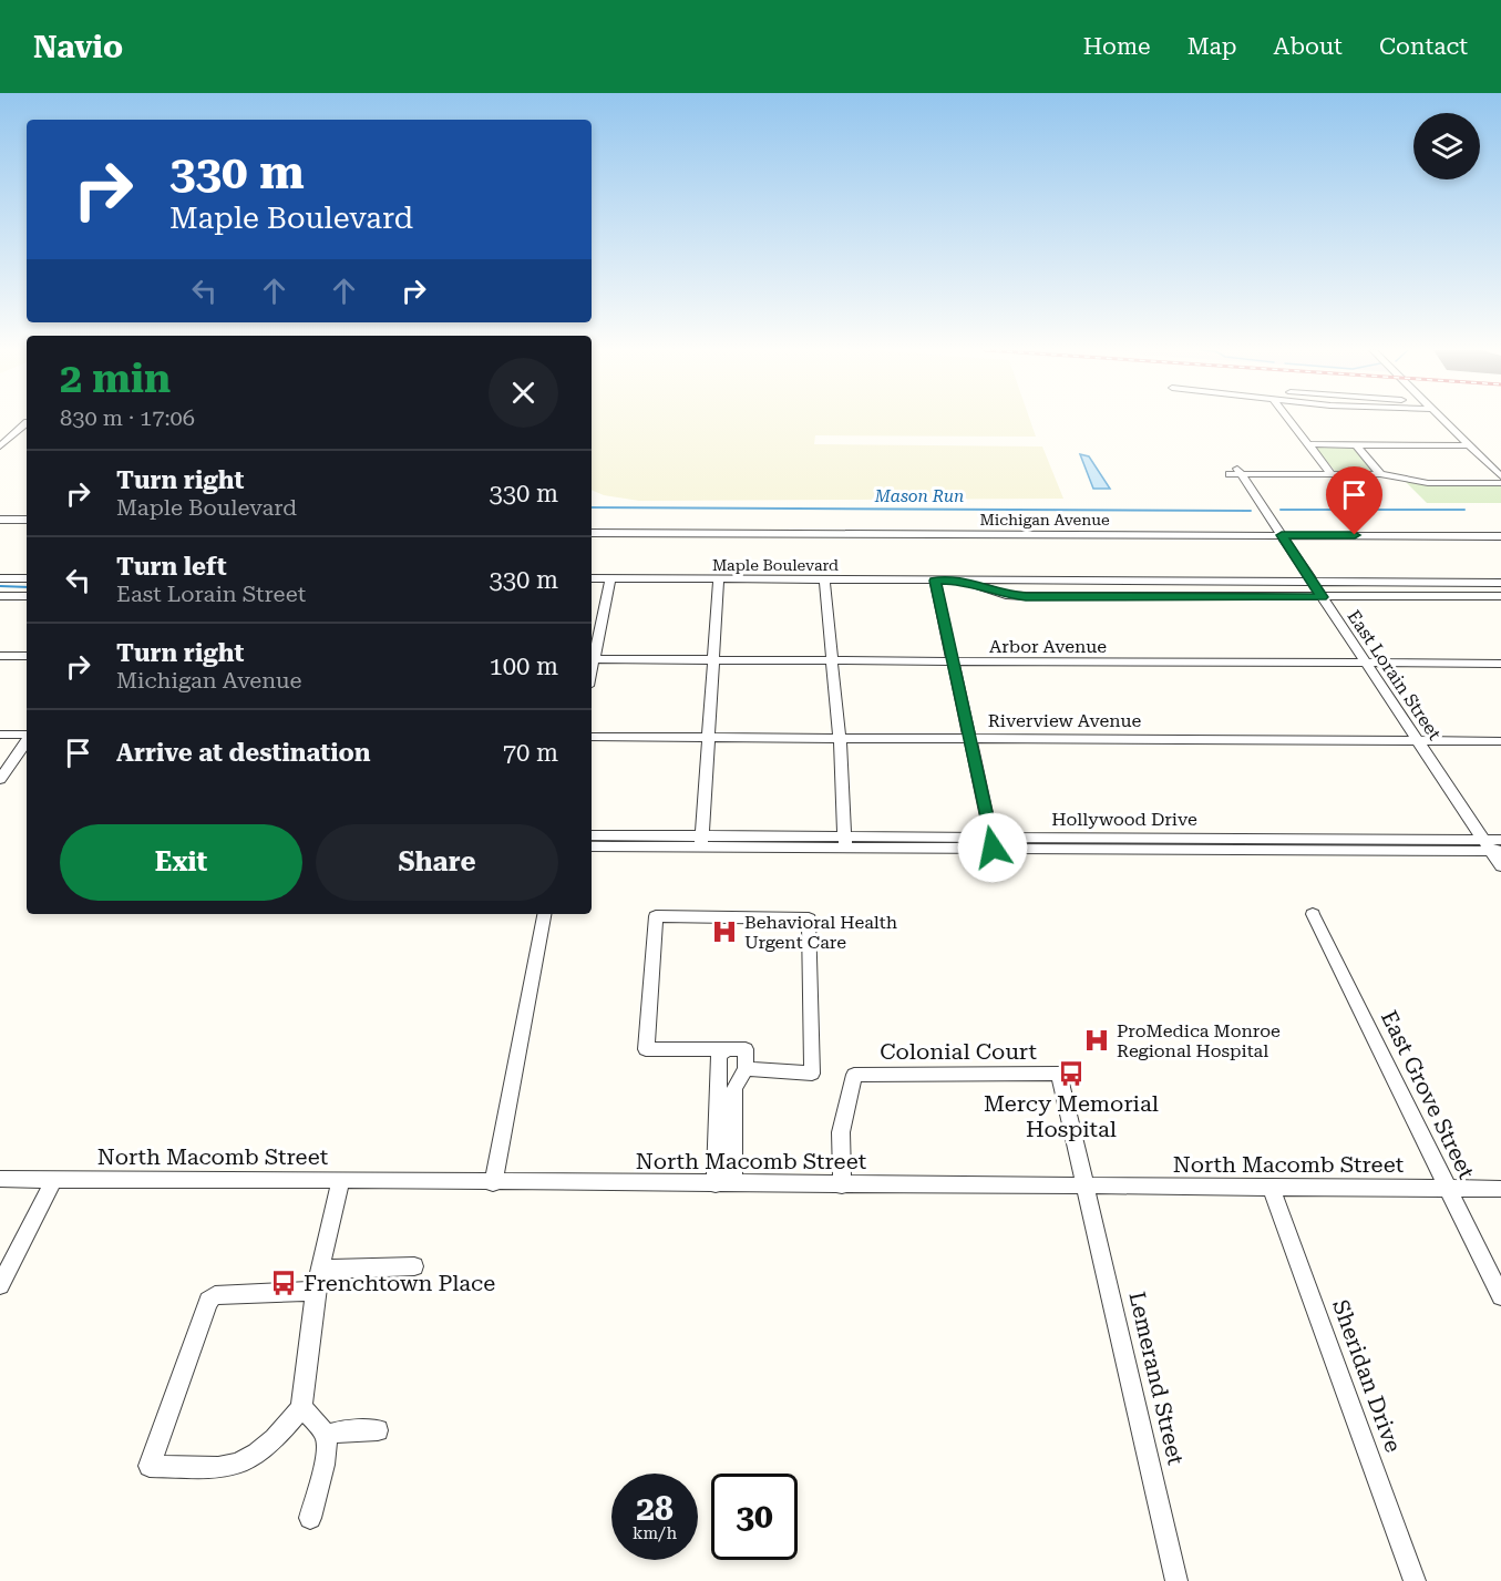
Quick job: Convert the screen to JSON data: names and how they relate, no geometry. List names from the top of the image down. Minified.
{"streets":{"street":["Michigan Avenue","Maple Boulevard","Arbor Avenue","East Lorain Street","Riverview Avenue","Hollywood Drive","Colonial Court","East Grove Street","North Macomb Street","Sheridan Drive","Lemerand Street"]},"crossings":[["Michigan Avenue","East Lorain Street"],["Maple Boulevard","East Lorain Street"],["Arbor Avenue","East Lorain Street"],["East Lorain Street","Riverview Avenue"],["East Lorain Street","Hollywood Drive"],["Colonial Court","North Macomb Street"],["Colonial Court","Lemerand Street"],["East Grove Street","North Macomb Street"],["North Macomb Street","Sheridan Drive"],["North Macomb Street","Lemerand Street"]],"water":["Mason Run"],"places":{"hospital":["Behavioral Health Urgent Care","ProMedica Monroe Regional Hospital"],"bus stop":["Mercy Memorial Hospital","Frenchtown Place"]},"page":{"header":"Navio","nav":["Home","Map","About","Contact"],"turn":["330 m","Maple Boulevard"],"heading":["2 min","830 m · 17:06"],"list":[{"name":"Turn right","note":"Maple Boulevard","value":"330 m"},{"name":"Turn left","note":"East Lorain Street","value":"330 m"},{"name":"Turn right","note":"Michigan Avenue","value":"100 m"},{"name":"Arrive at destination","value":"70 m"}],"buttons":["Exit","Share"],"speed":"28 km/h","limit":"30"}}
